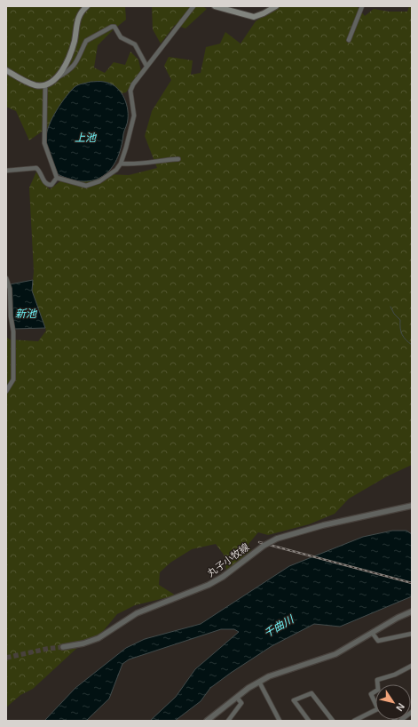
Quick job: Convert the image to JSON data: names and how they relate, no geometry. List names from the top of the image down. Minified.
{"streets":{"street":["丸子小牧線"]},"water":["上池","新池","千曲川"],"north":"bottom right"}
